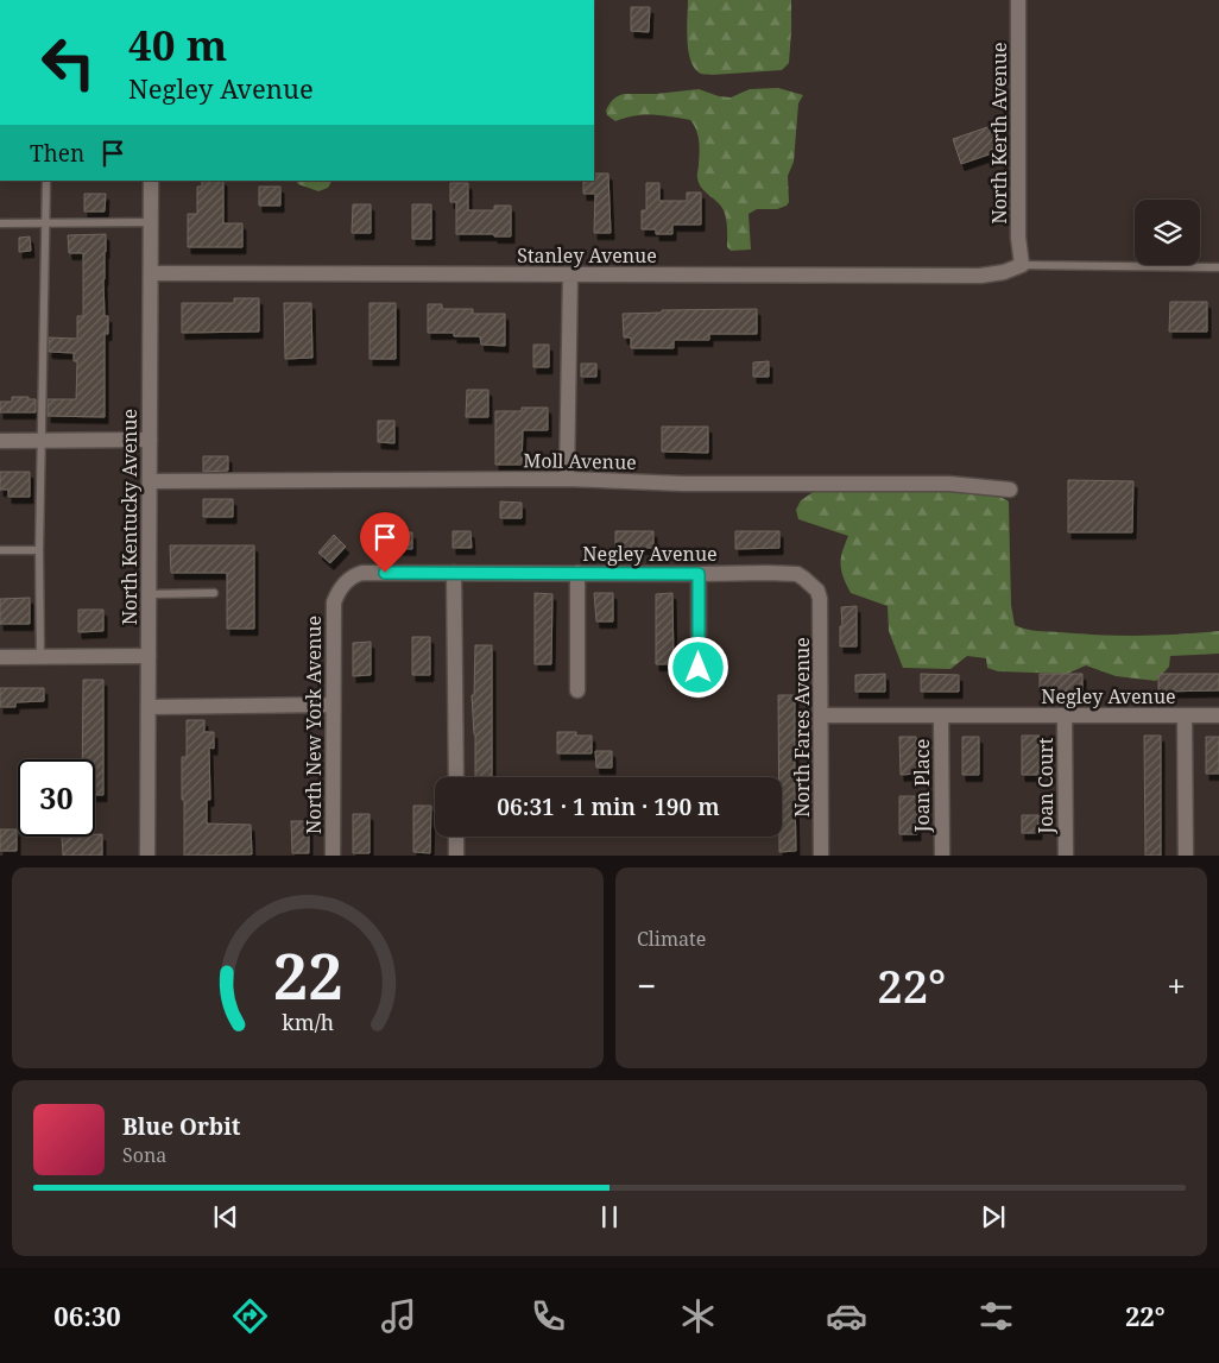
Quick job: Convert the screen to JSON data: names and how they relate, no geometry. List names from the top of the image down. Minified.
{"streets":{"street":["North Kerth Avenue","Stanley Avenue","Moll Avenue","North Kentucky Avenue","Negley Avenue","North New York Avenue","North Fares Avenue","Joan Place","Joan Court"]},"crossings":[["North Kerth Avenue","Stanley Avenue"],["Stanley Avenue","North Kentucky Avenue"],["Moll Avenue","North Kentucky Avenue"],["Negley Avenue","North New York Avenue"],["Negley Avenue","North Fares Avenue"],["Negley Avenue","Joan Place"],["Negley Avenue","Joan Court"]],"page":{"turn":["40 m","Negley Avenue"],"then":"Then","limit":"30","trip":"06:31 · 1 min · 190 m","tile":"Climate","heat":["−","22°","+"],"song":["Blue Orbit","Sona"],"tabs":["06:30","22°"],"gauge":["22","km/h"]}}
